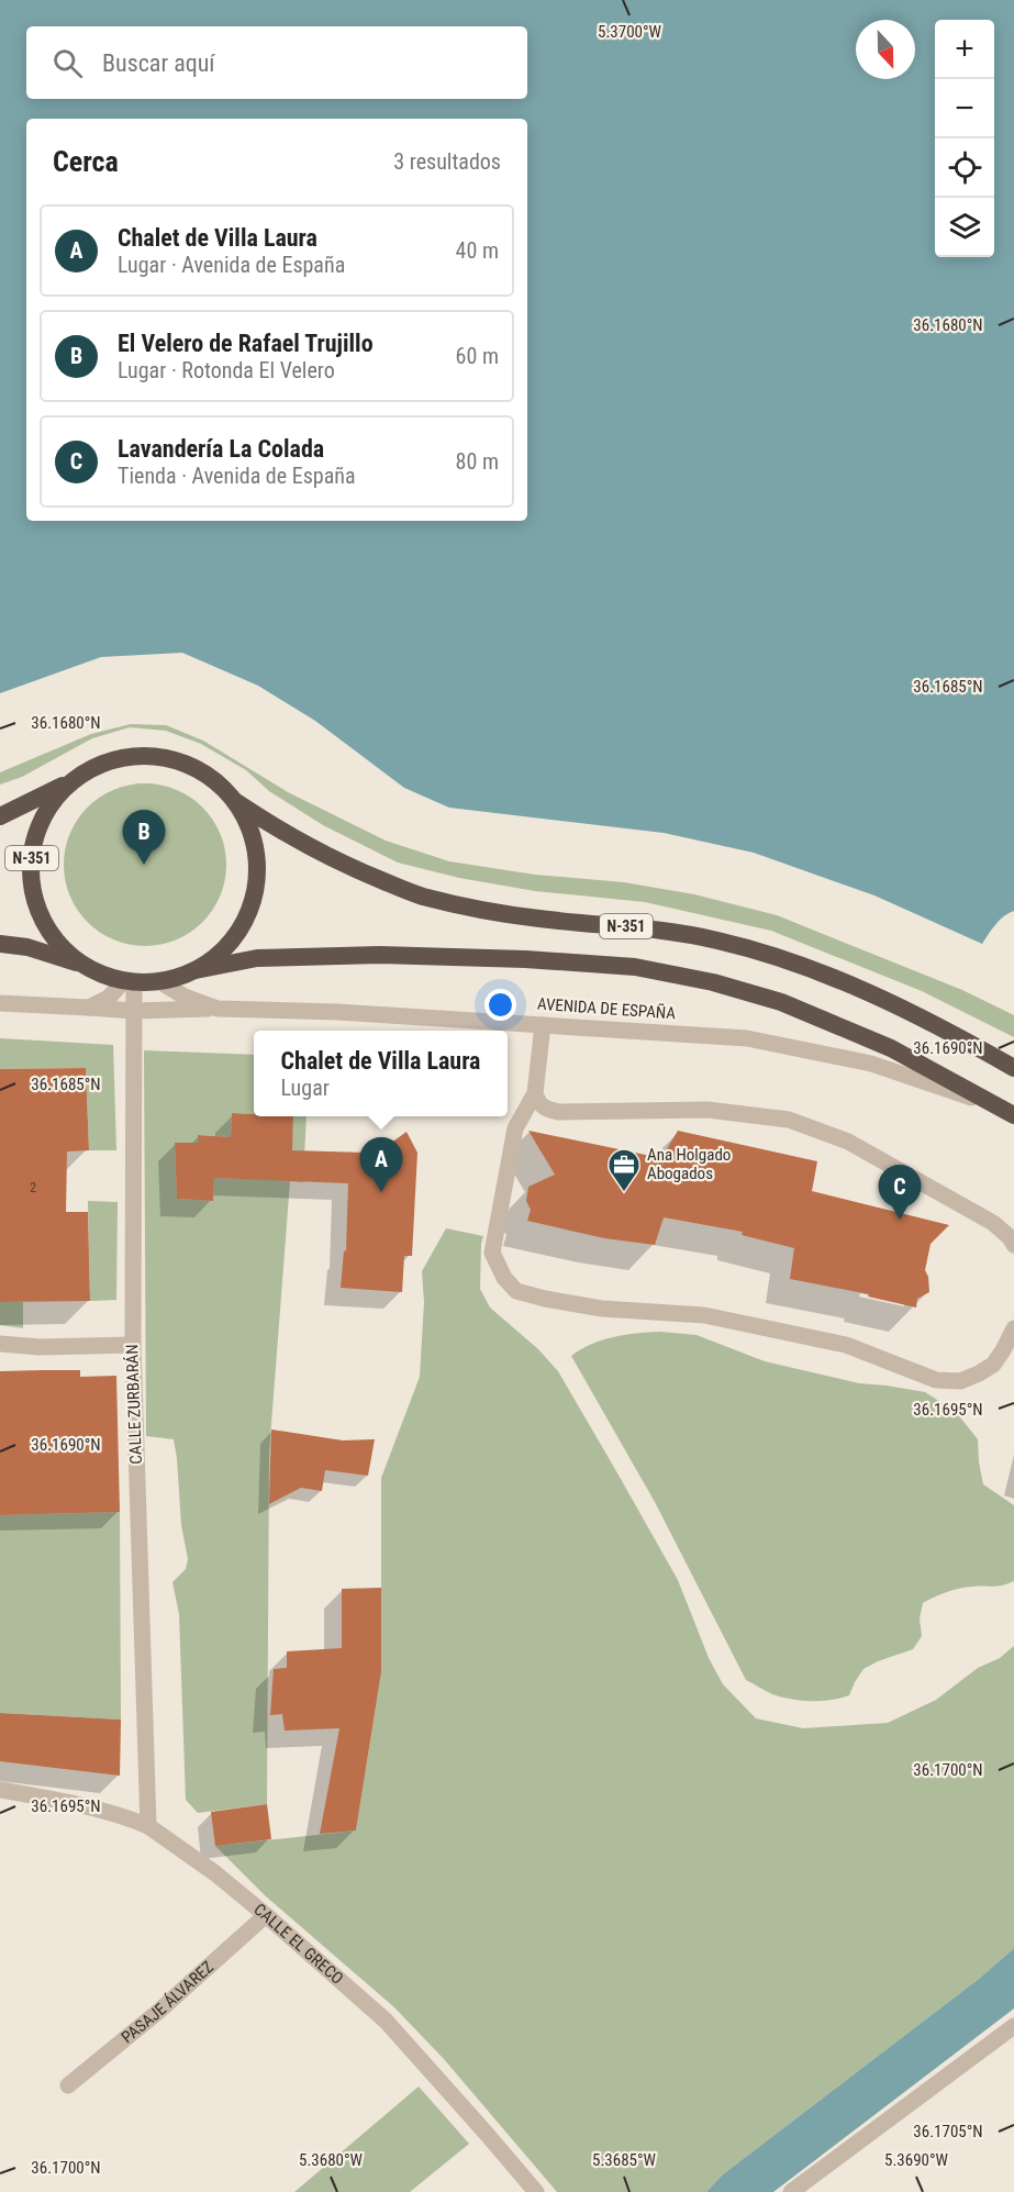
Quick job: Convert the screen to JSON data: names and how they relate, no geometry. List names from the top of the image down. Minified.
{"streets":{"highway":["N-351","AVENIDA DE ESPAÑA"],"street":["CALLE ZURBARÁN","CALLE EL GRECO","PASAJE ÁLVAREZ"]},"crossings":[["N-351","AVENIDA DE ESPAÑA"],["N-351","CALLE ZURBARÁN"],["AVENIDA DE ESPAÑA","CALLE ZURBARÁN"],["CALLE ZURBARÁN","CALLE EL GRECO"],["CALLE EL GRECO","PASAJE ÁLVAREZ"]],"places":{"office":["Ana Holgado Abogados"]},"house_numbers":["2"],"north":"bottom","page":{"map_buttons":["+","−"],"search":"Buscar aquí","heading":["Cerca","3 resultados"],"list":[{"mark":"A","name":"Chalet de Villa Laura","note":"Lugar · Avenida de España","value":"40 m"},{"mark":"B","name":"El Velero de Rafael Trujillo","note":"Lugar · Rotonda El Velero","value":"60 m"},{"mark":"C","name":"Lavandería La Colada","note":"Tienda · Avenida de España","value":"80 m"}],"pins":["B","A","C"],"popup":["Chalet de Villa Laura","Lugar"]},"coordinates":["5.3700°W","36.1680°N","36.1685°N","36.1690°N","36.1695°N","36.1700°N","36.1705°N","5.3680°W","5.3685°W","5.3690°W"]}
